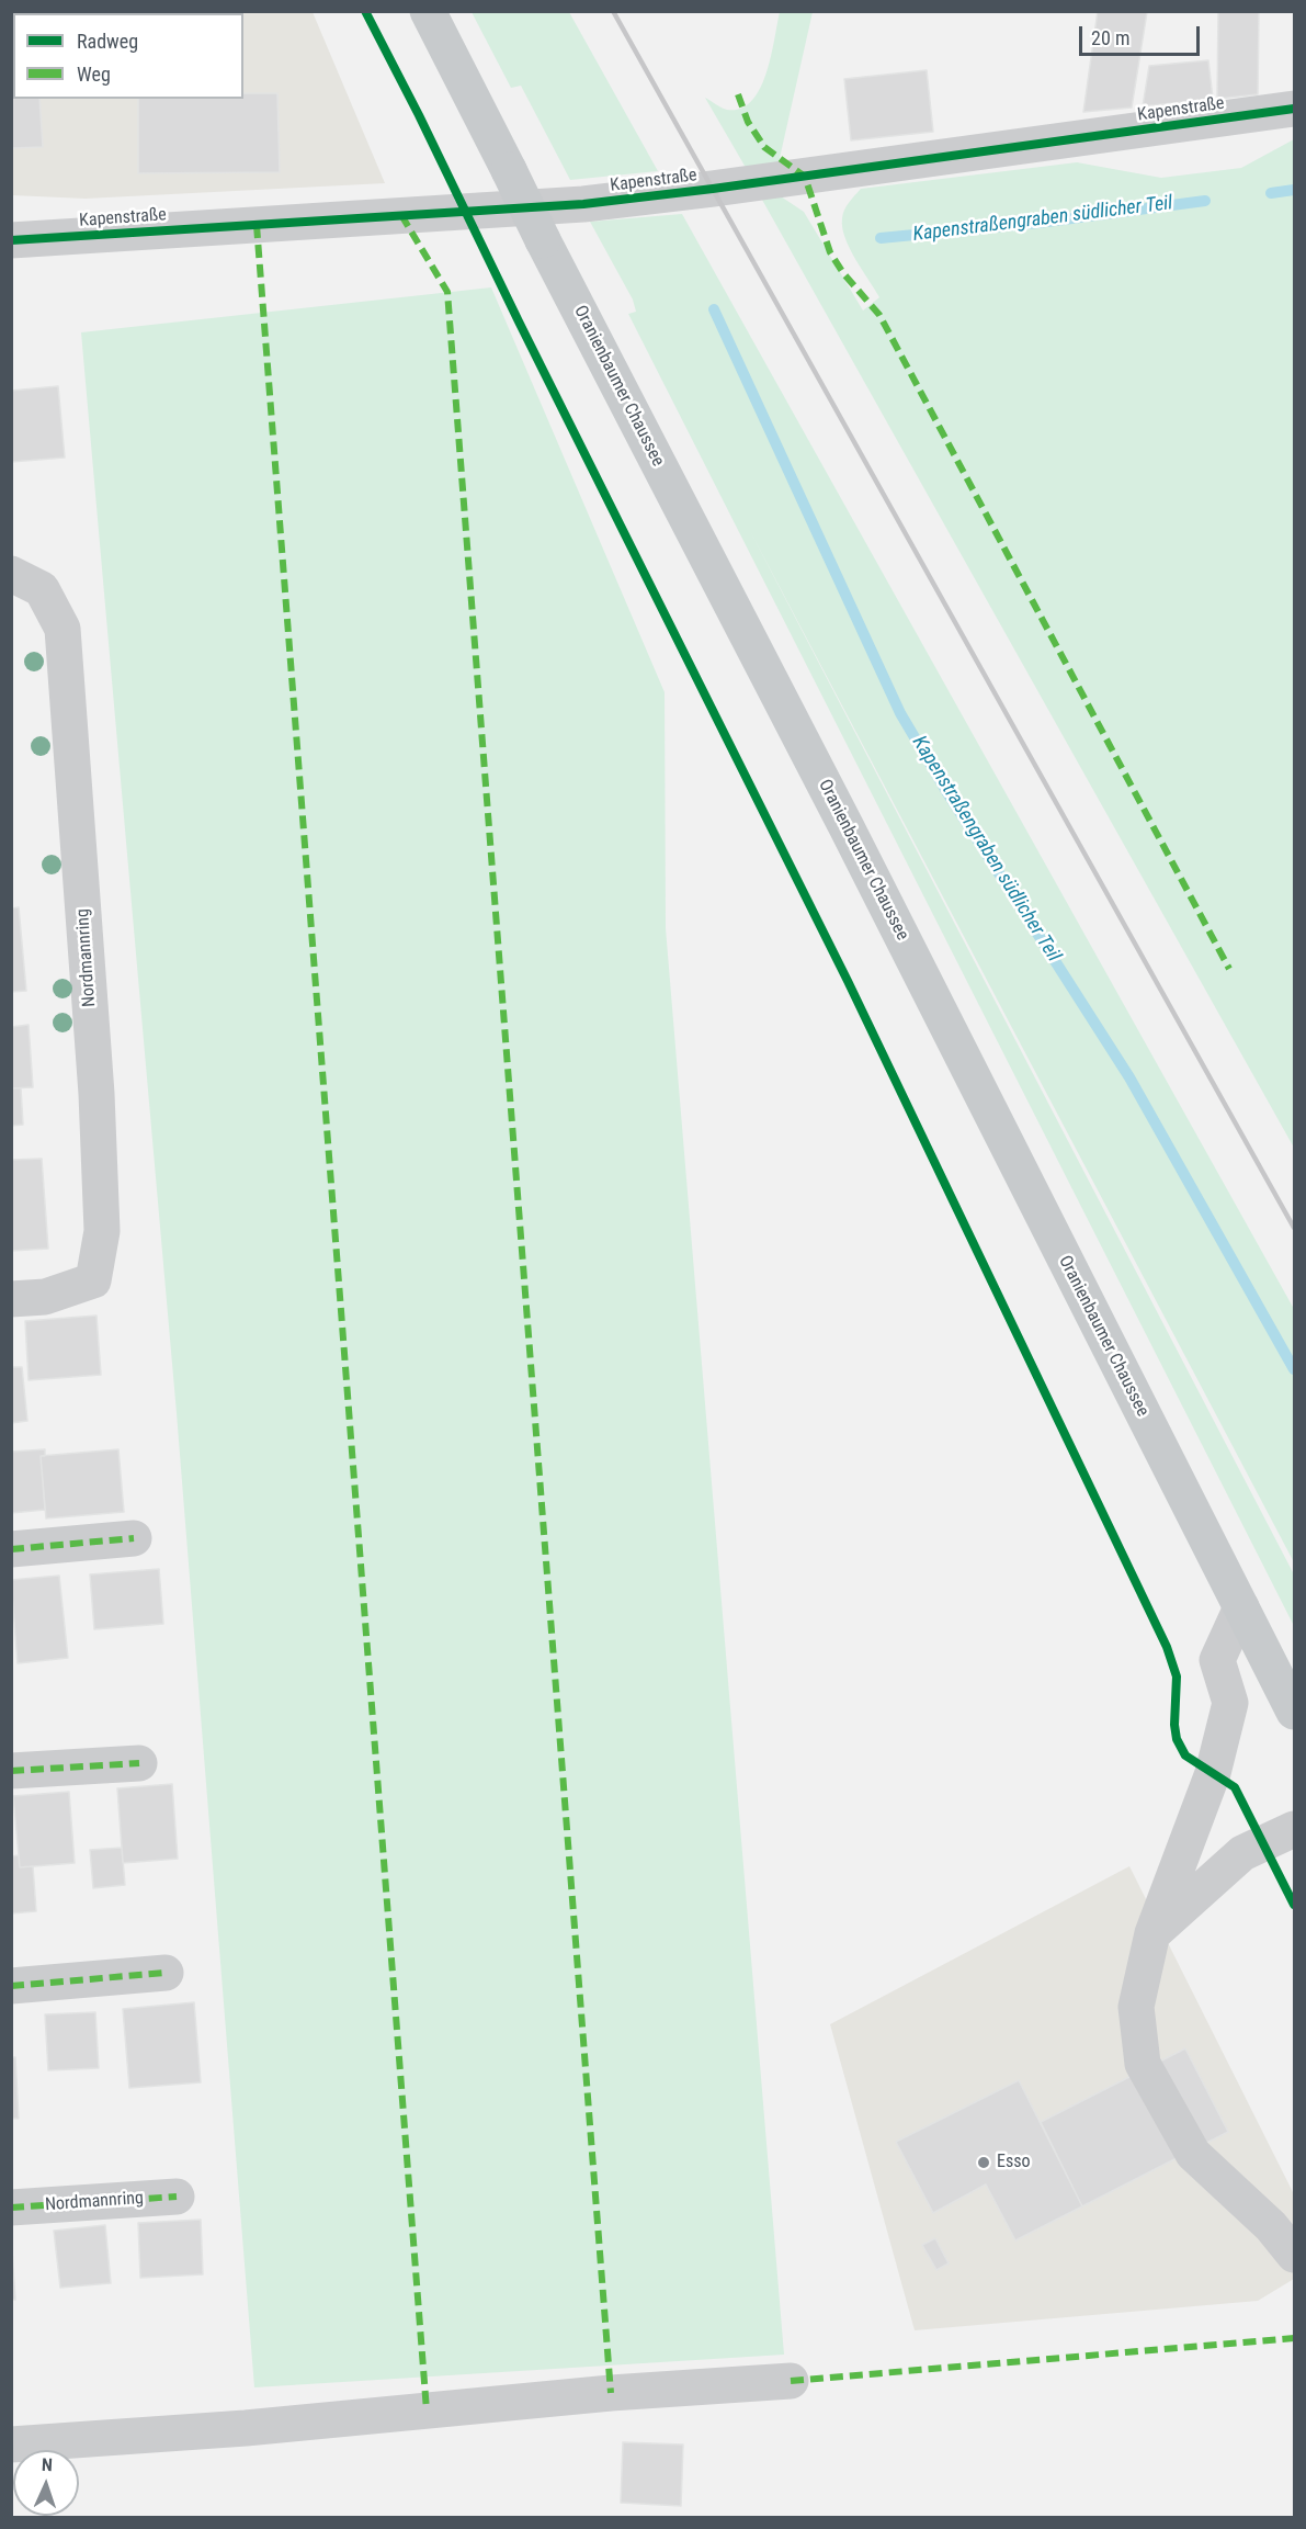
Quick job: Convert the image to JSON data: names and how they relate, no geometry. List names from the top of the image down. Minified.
{"streets":{"main road":["Oranienbaumer Chaussee"],"street":["Kapenstraße","Nordmannring"]},"water":["Kapenstraßengraben südlicher Teil"],"places":["Esso"],"legend":["Radweg","Weg"],"scale_bar":"20 m","north":"top"}
